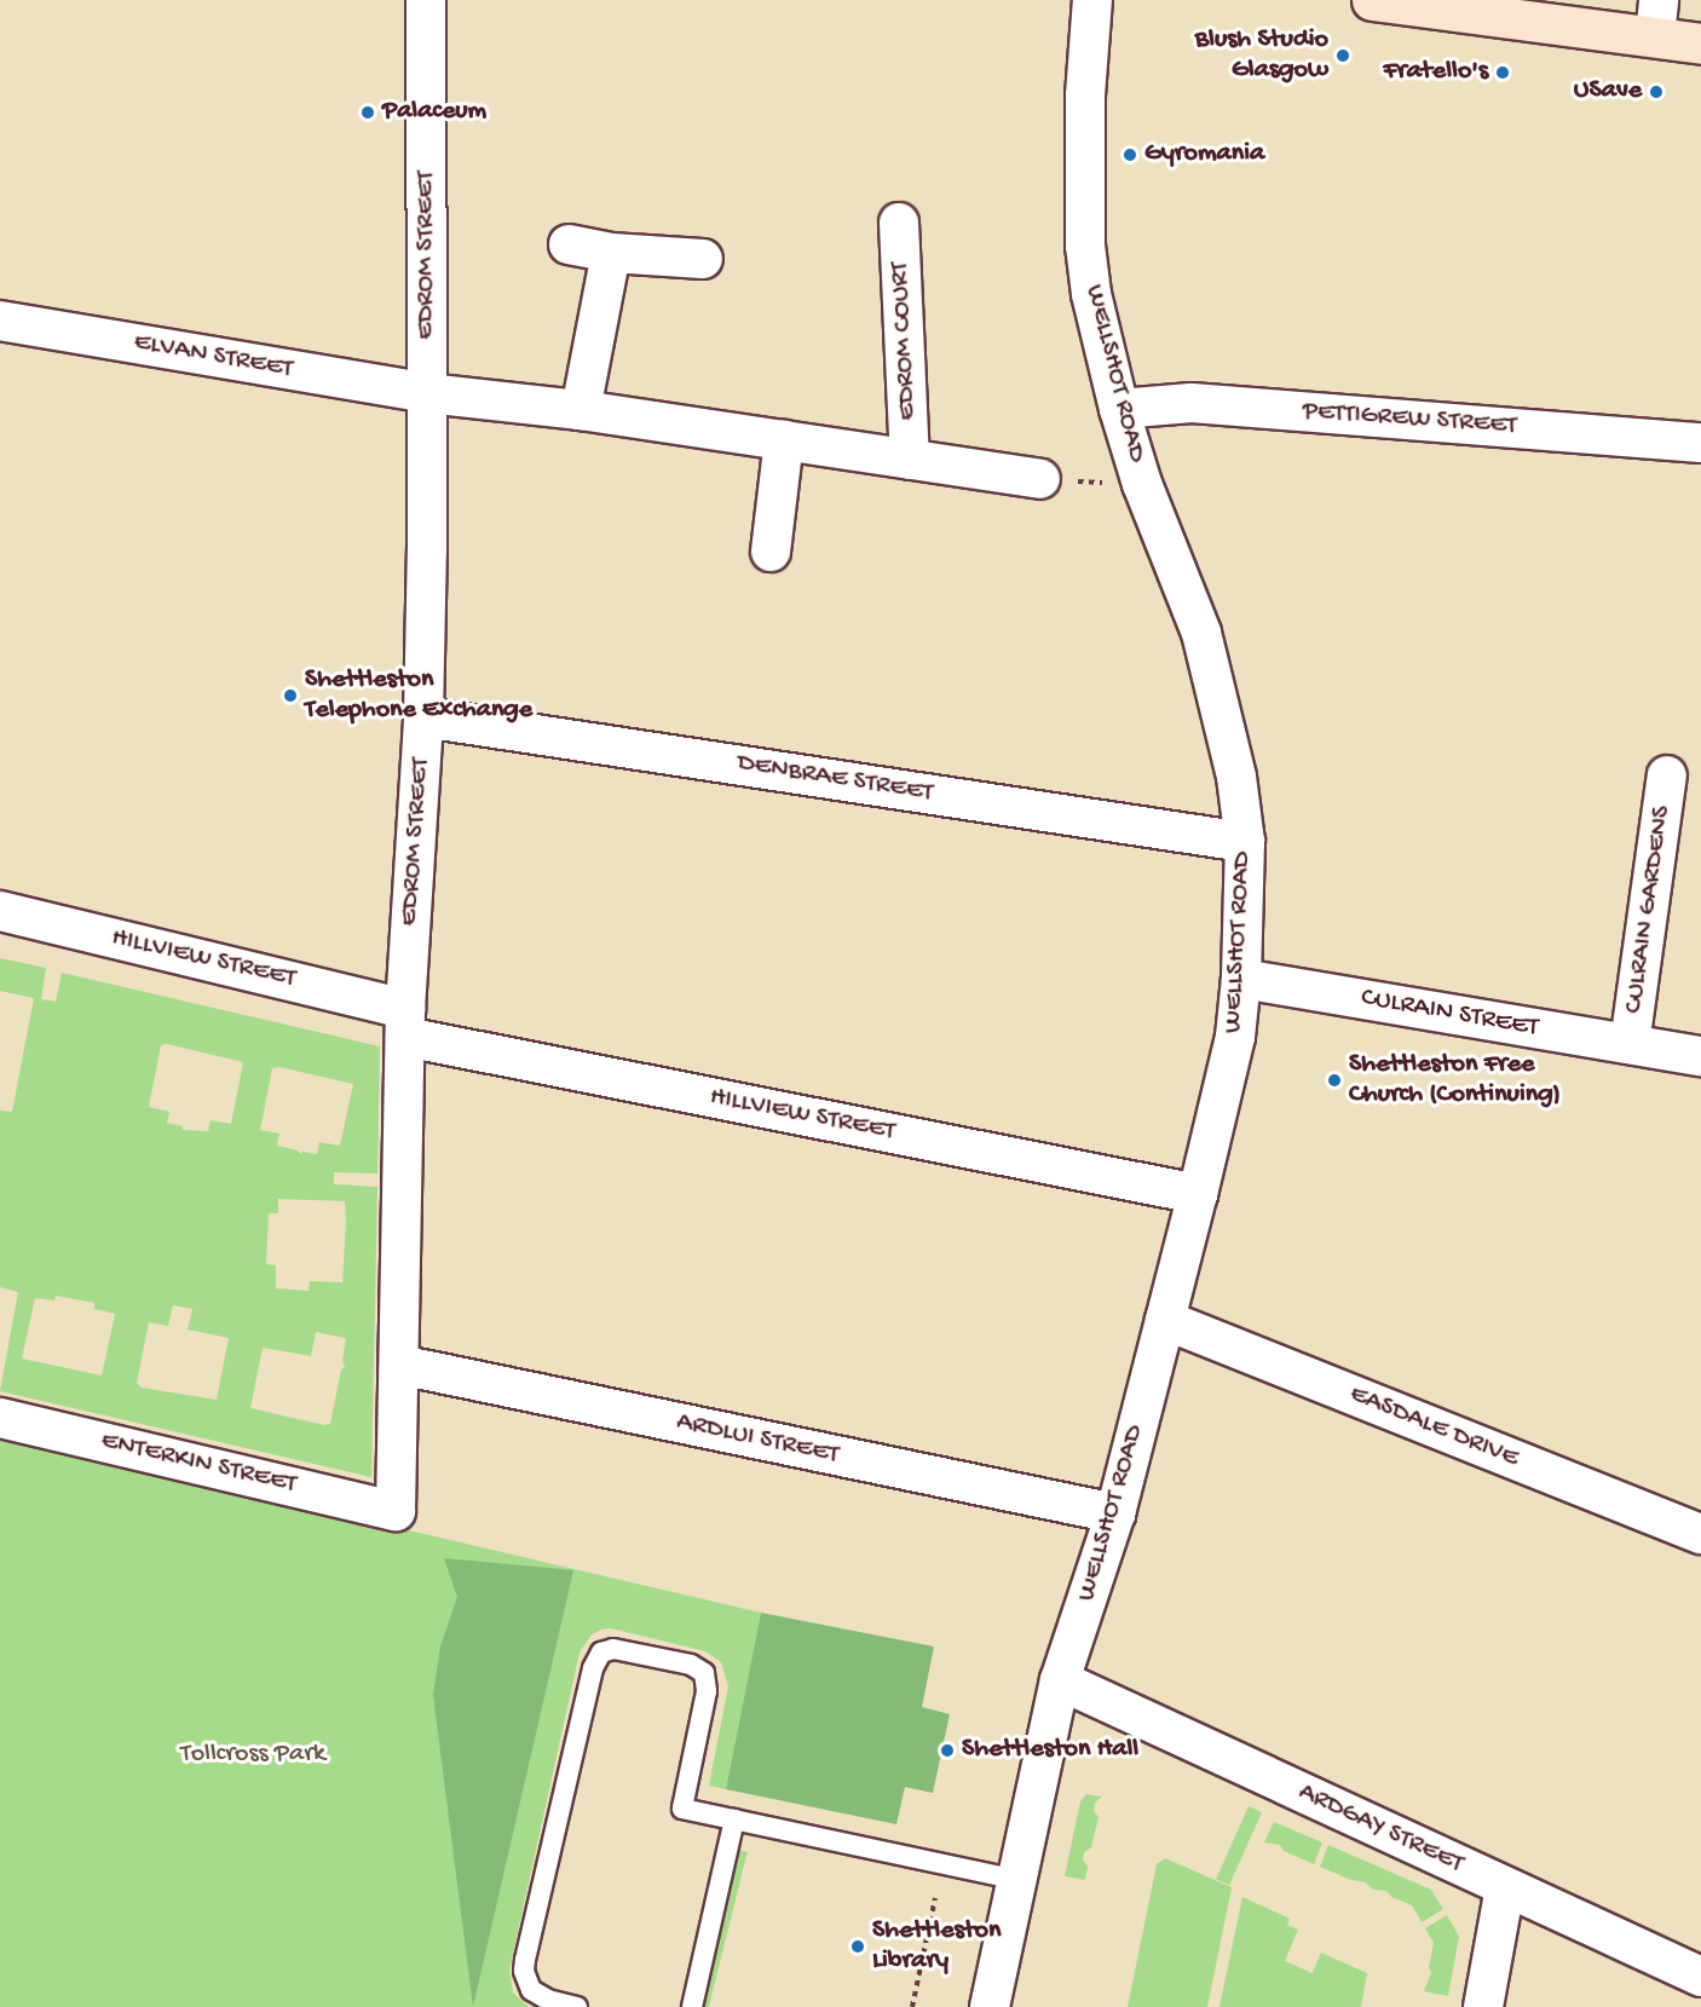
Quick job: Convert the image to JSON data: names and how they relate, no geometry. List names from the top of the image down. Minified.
{"streets":{"street":["EDROM STREET","EDROM COURT","ELVAN STREET","WELLSHOT ROAD","PETTIGREW STREET","DENBRAE STREET","CULRAIN GARDENS","HILLVIEW STREET","CULRAIN STREET","EASDALE DRIVE","ARDLUI STREET","ENTERKIN STREET","ARDGAY STREET"]},"crossings":[["EDROM STREET","EDROM COURT"],["EDROM STREET","ELVAN STREET"],["EDROM STREET","DENBRAE STREET"],["EDROM STREET","HILLVIEW STREET"],["EDROM STREET","ARDLUI STREET"],["EDROM STREET","ENTERKIN STREET"],["EDROM COURT","ELVAN STREET"],["WELLSHOT ROAD","PETTIGREW STREET"],["WELLSHOT ROAD","DENBRAE STREET"],["WELLSHOT ROAD","HILLVIEW STREET"],["WELLSHOT ROAD","CULRAIN STREET"],["WELLSHOT ROAD","EASDALE DRIVE"],["WELLSHOT ROAD","ARDLUI STREET"],["WELLSHOT ROAD","ARDGAY STREET"],["CULRAIN GARDENS","CULRAIN STREET"]],"parks":["Tollcross Park"],"places":["Blush Studio Glasgow","Fratello's","USave","Palaceum","Gyromania","Shettleston Telephone Exchange","Shettleston Free Church (Continuing)","Shettleston Hall","Shettleston Library"]}
